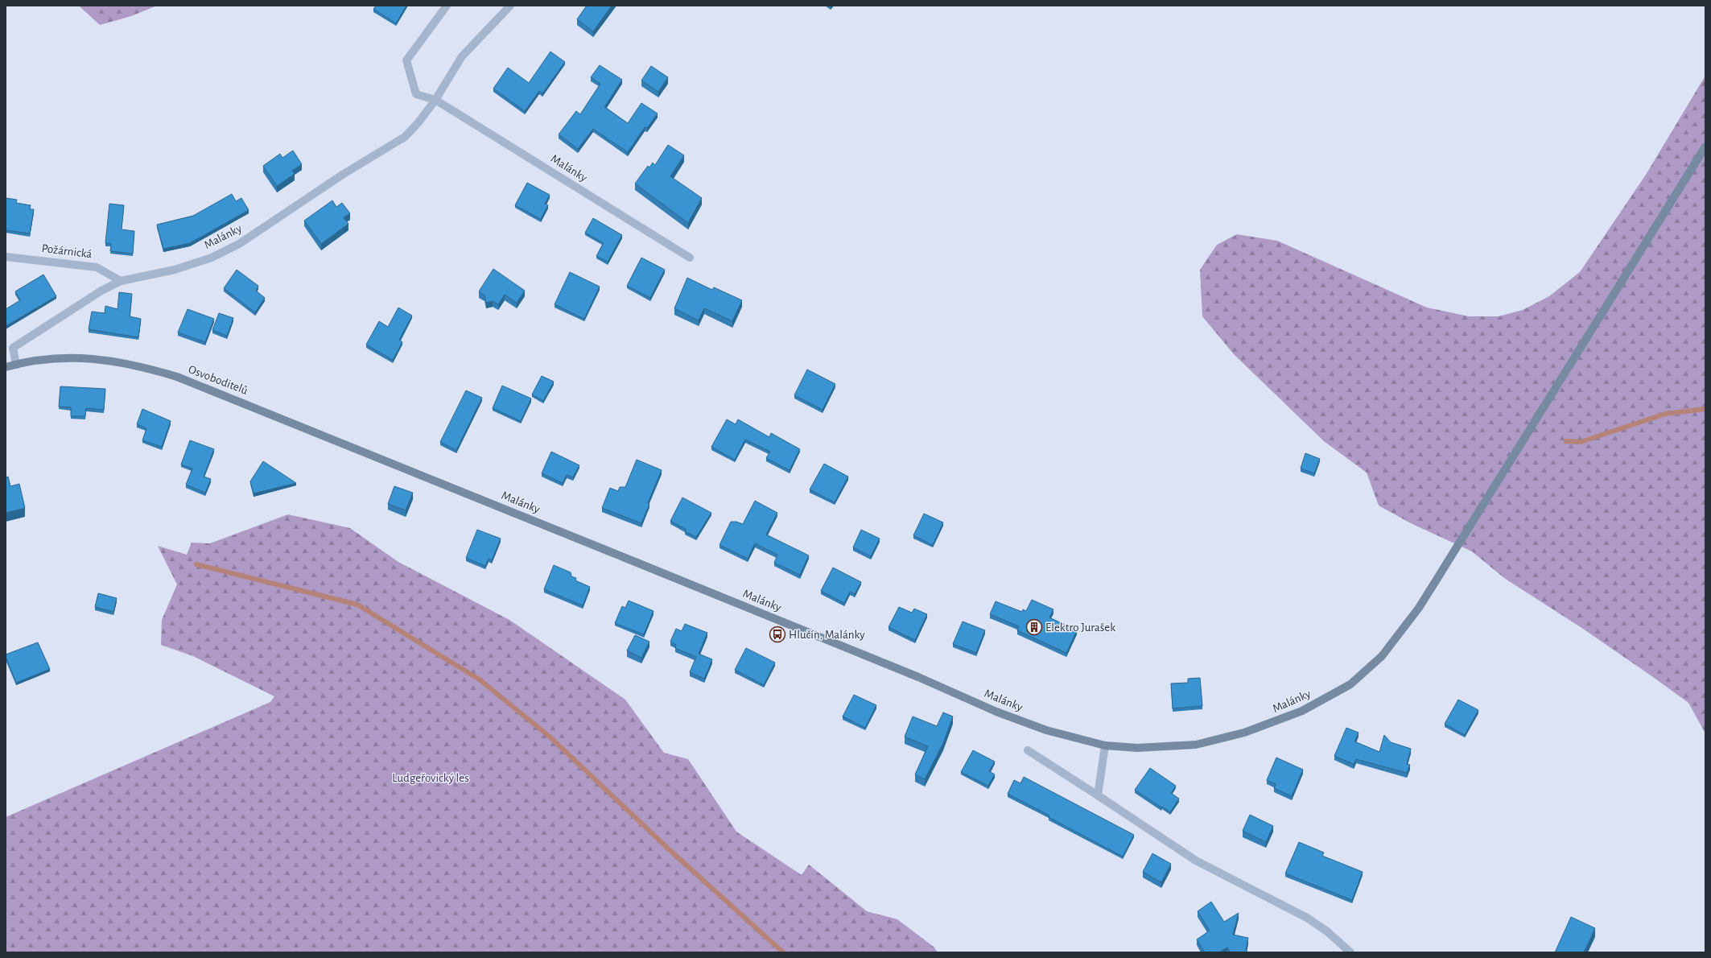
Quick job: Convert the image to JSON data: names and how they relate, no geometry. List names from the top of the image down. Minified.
{"streets":{"street":["Malánky","Požárnická","Osvoboditelů"]},"crossings":[["Malánky","Požárnická"],["Malánky","Osvoboditelů"]],"parks":["Ludgeřovický les"],"places":{"building":["Elektro Jurašek"],"bus stop":["Hlučín, Malánky"]}}
